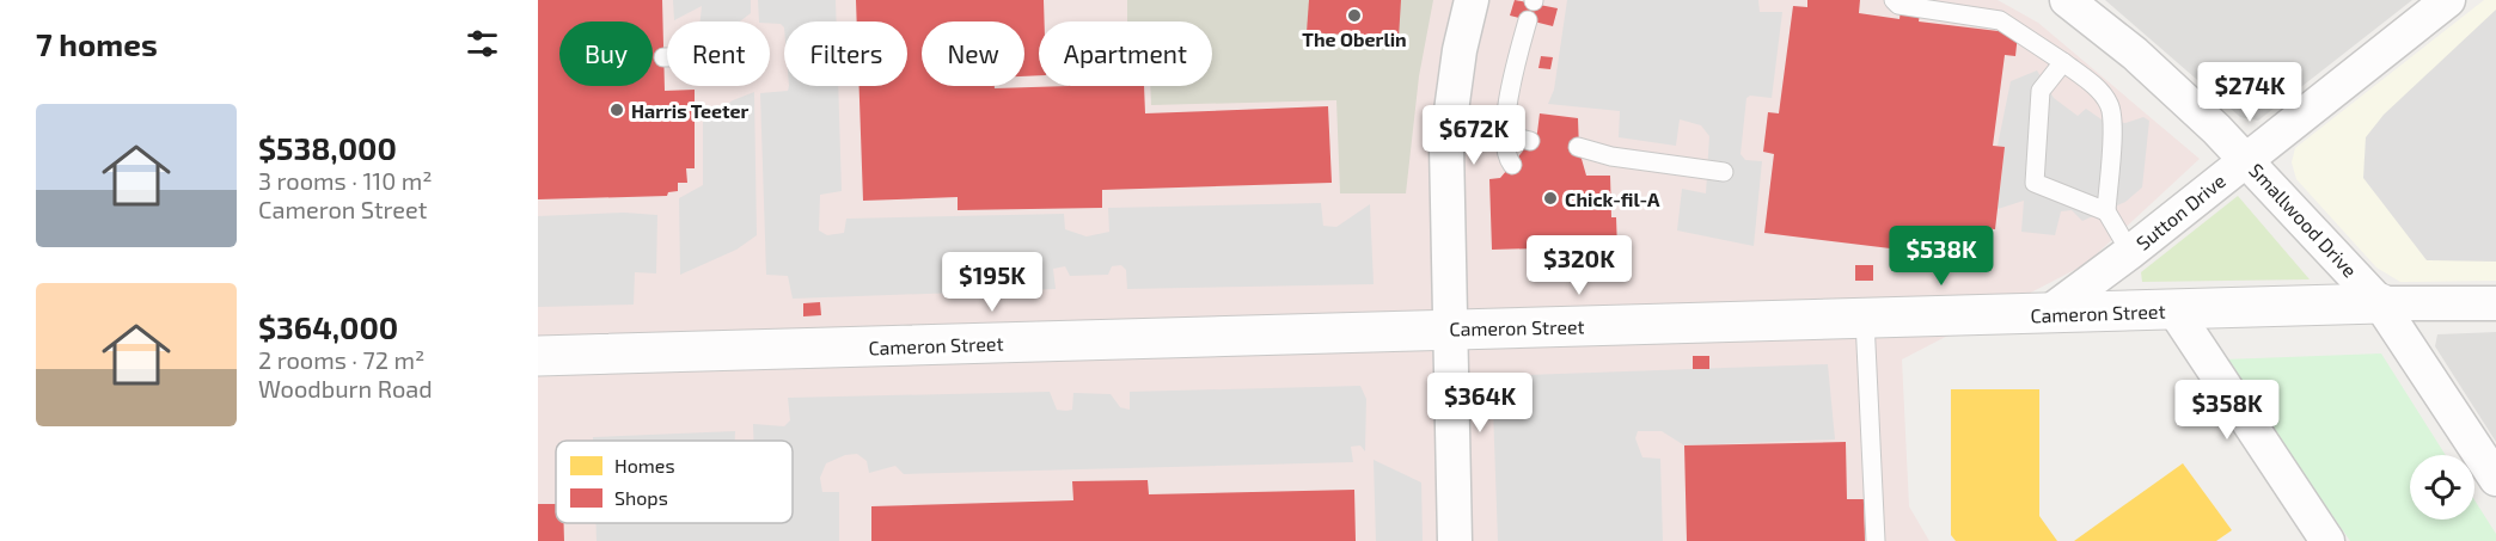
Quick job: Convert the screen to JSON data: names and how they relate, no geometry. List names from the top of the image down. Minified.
{"streets":{"street":["Sutton Drive","Smallwood Drive","Cameron Street"]},"crossings":[["Sutton Drive","Smallwood Drive"],["Sutton Drive","Cameron Street"],["Smallwood Drive","Cameron Street"]],"places":["The Oberlin","Harris Teeter","Chick-fil-A"],"legend":["Homes","Shops"],"page":{"heading":"7 homes","chip":["Buy","Rent","Filters","New","Apartment"],"price":["$274K","$672K","$538K","$320K","$195K","$364K","$358K"],"list":[{"name":"$538,000","note":"3 rooms · 110 m² · Cameron Street"},{"name":"$364,000","note":"2 rooms · 72 m² · Woodburn Road"}]}}
